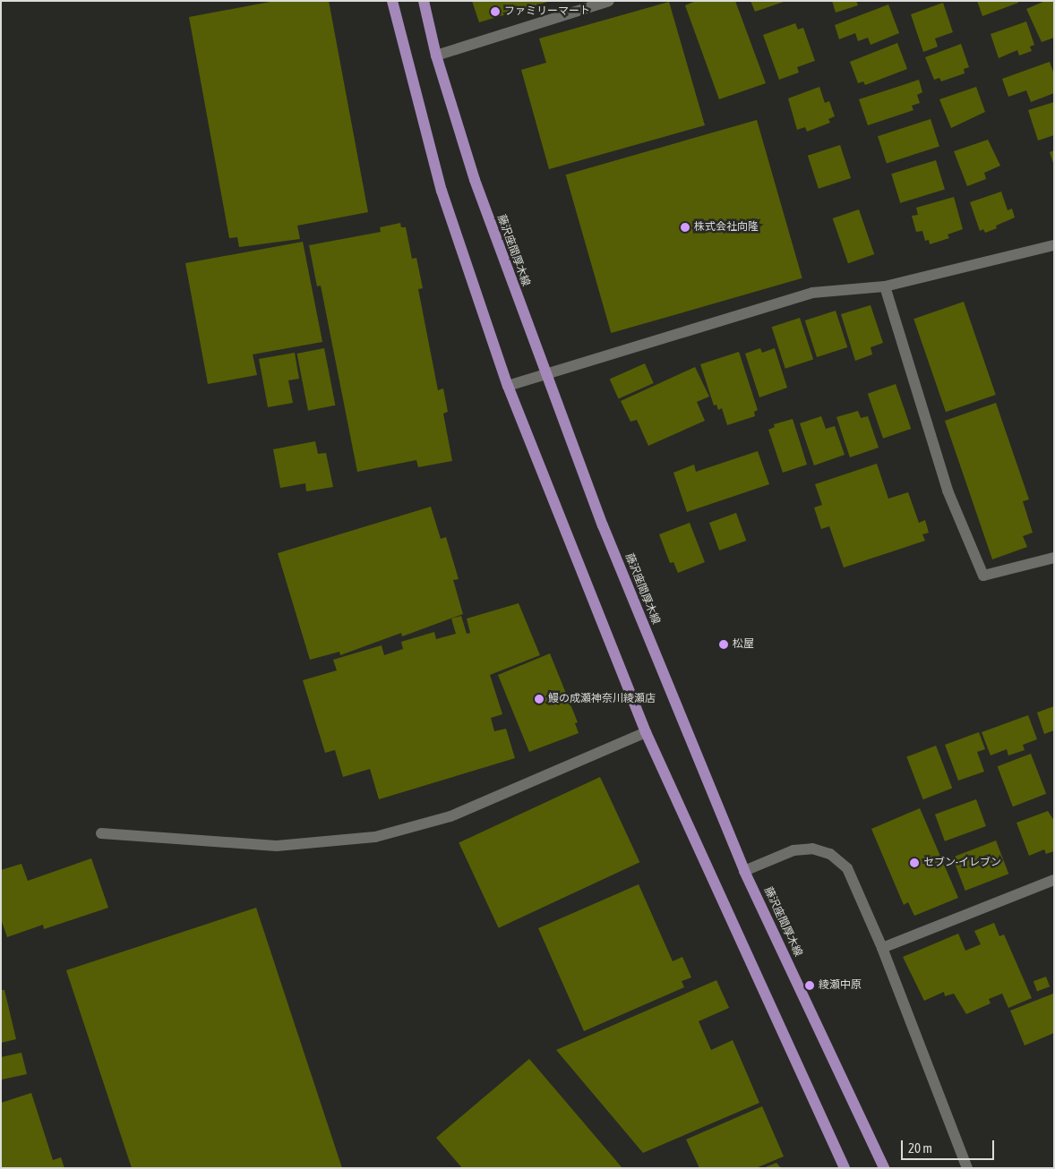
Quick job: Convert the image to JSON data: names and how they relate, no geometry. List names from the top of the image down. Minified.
{"streets":{"main road":["藤沢座間厚木線"]},"places":["ファミリーマート","株式会社向隆","松屋","鰻の成瀬神奈川綾瀬店","セブン-イレブン","綾瀬中原"],"scale_bar":"20 m"}
